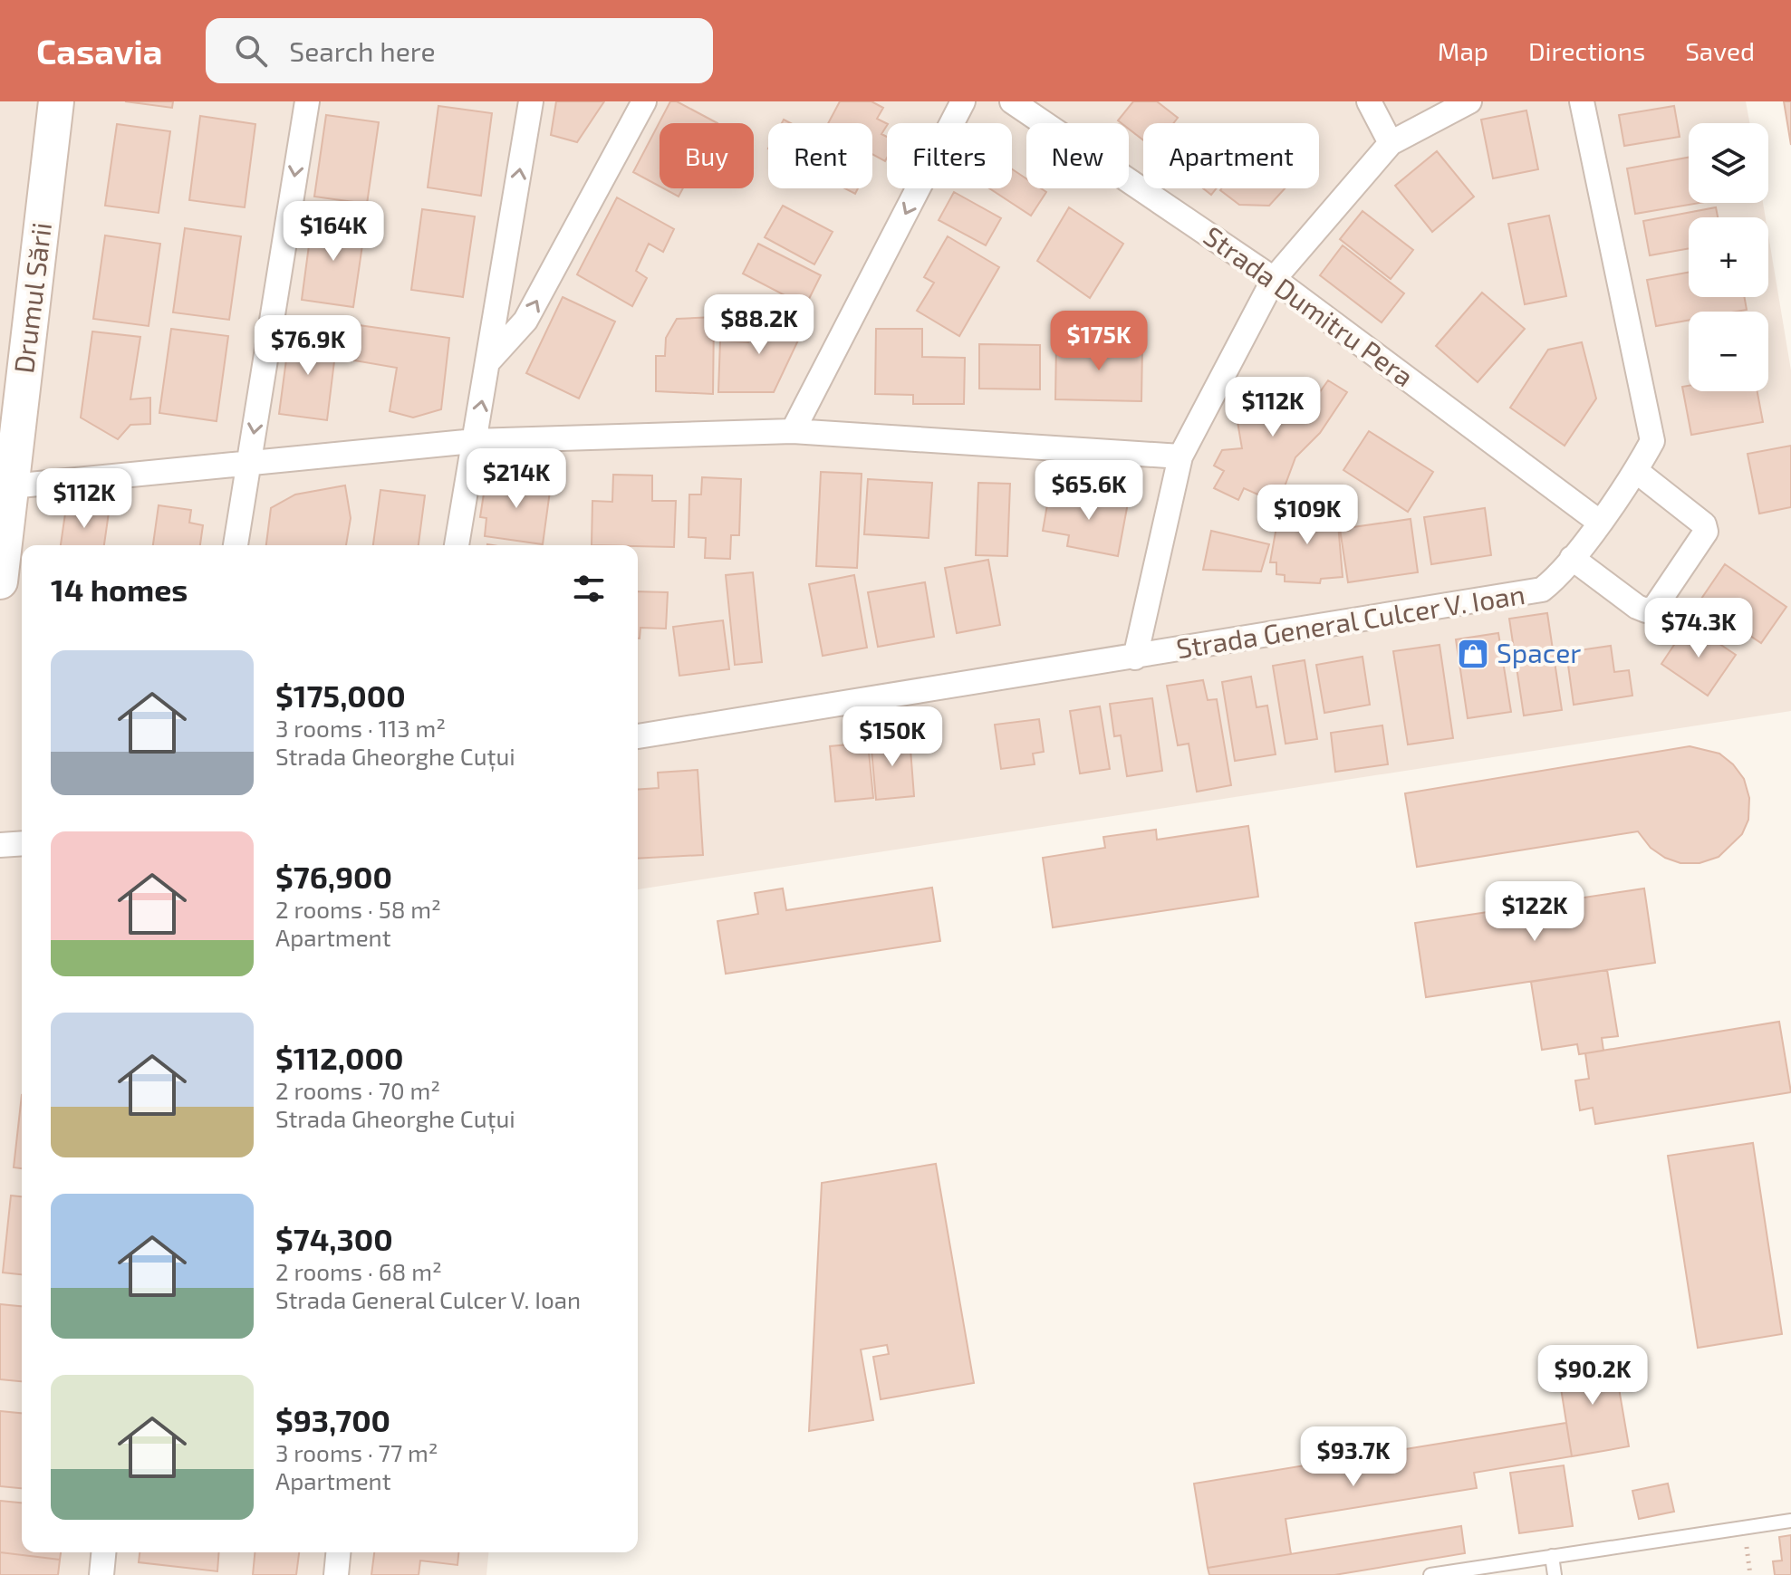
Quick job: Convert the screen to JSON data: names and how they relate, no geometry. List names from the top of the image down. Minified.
{"streets":{"main road":["Drumul Sării"],"street":["Strada Dumitru Pera","Strada General Culcer V. Ioan"]},"crossings":[["Strada Dumitru Pera","Strada General Culcer V. Ioan"]],"places":{"shop":["Spacer"]},"page":{"header":"Casavia","search":"Search here","nav":["Map","Directions","Saved"],"map_buttons":["+","−"],"chip":["Buy","Rent","Filters","New","Apartment"],"price":["$164K","$88.2K","$175K","$76.9K","$112K","$214K","$65.6K","$112K","$109K","$74.3K","$150K","$122K","$90.2K","$93.7K"],"heading":"14 homes","list":[{"name":"$175,000","note":"3 rooms · 113 m² · Strada Gheorghe Cuțui"},{"name":"$76,900","note":"2 rooms · 58 m² · Apartment"},{"name":"$112,000","note":"2 rooms · 70 m² · Strada Gheorghe Cuțui"},{"name":"$74,300","note":"2 rooms · 68 m² · Strada General Culcer V. Ioan"},{"name":"$93,700","note":"3 rooms · 77 m² · Apartment"}]}}
